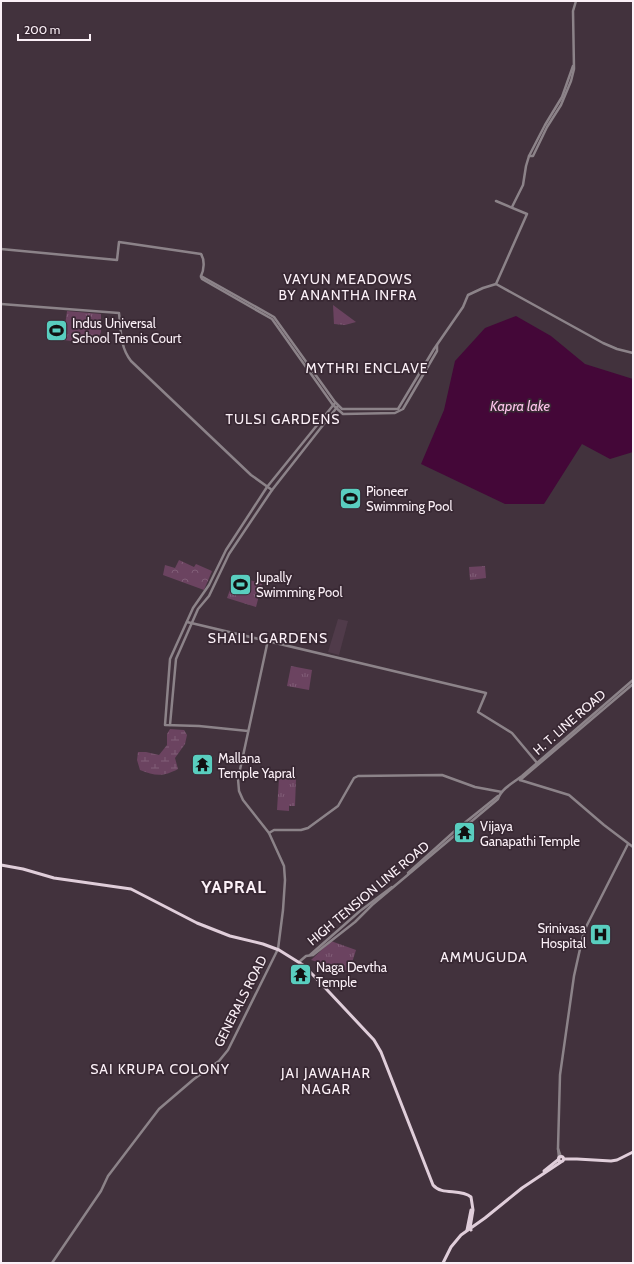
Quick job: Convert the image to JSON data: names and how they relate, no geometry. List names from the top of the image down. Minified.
{"streets":{"street":["H. T. LINE ROAD","HIGH TENSION LINE ROAD","GENERALS ROAD"]},"crossings":[["H. T. LINE ROAD","HIGH TENSION LINE ROAD"]],"districts":["VAYUN MEADOWS BY ANANTHA INFRA","MYTHRI ENCLAVE","TULSI GARDENS","SHAILI GARDENS","YAPRAL","AMMUGUDA","SAI KRUPA COLONY","JAI JAWAHAR NAGAR"],"water":["Kapra lake"],"places":{"sports":["Indus Universal School Tennis Court","Pioneer Swimming Pool","Jupally Swimming Pool"],"temple":["Mallana Temple Yapral","Vijaya Ganapathi Temple","Naga Devtha Temple"],"hospital":["Srinivasa Hospital"]},"scale_bar":"200 m"}
